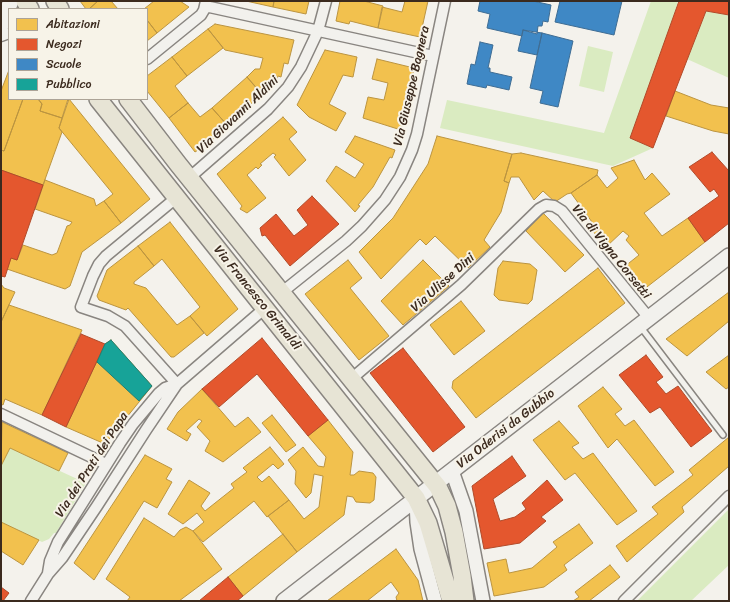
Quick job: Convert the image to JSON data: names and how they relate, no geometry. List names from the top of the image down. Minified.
{"streets":{"main road":["Via Francesco Grimaldi","Via Oderisi da Gubbio"],"street":["Via Giuseppe Bagnera","Via Giovanni Aldini","Via di Vigna Corsetti","Via Ulisse Dini","Via dei Prati dei Papa"]},"crossings":[["Via Giuseppe Bagnera","Via Francesco Grimaldi"],["Via Giovanni Aldini","Via Francesco Grimaldi"],["Via di Vigna Corsetti","Via Ulisse Dini"],["Via di Vigna Corsetti","Via Oderisi da Gubbio"],["Via Ulisse Dini","Via Francesco Grimaldi"],["Via Francesco Grimaldi","Via Oderisi da Gubbio"],["Via Francesco Grimaldi","Via dei Prati dei Papa"]],"legend":["Abitazioni","Negozi","Scuole","Pubblico"]}
